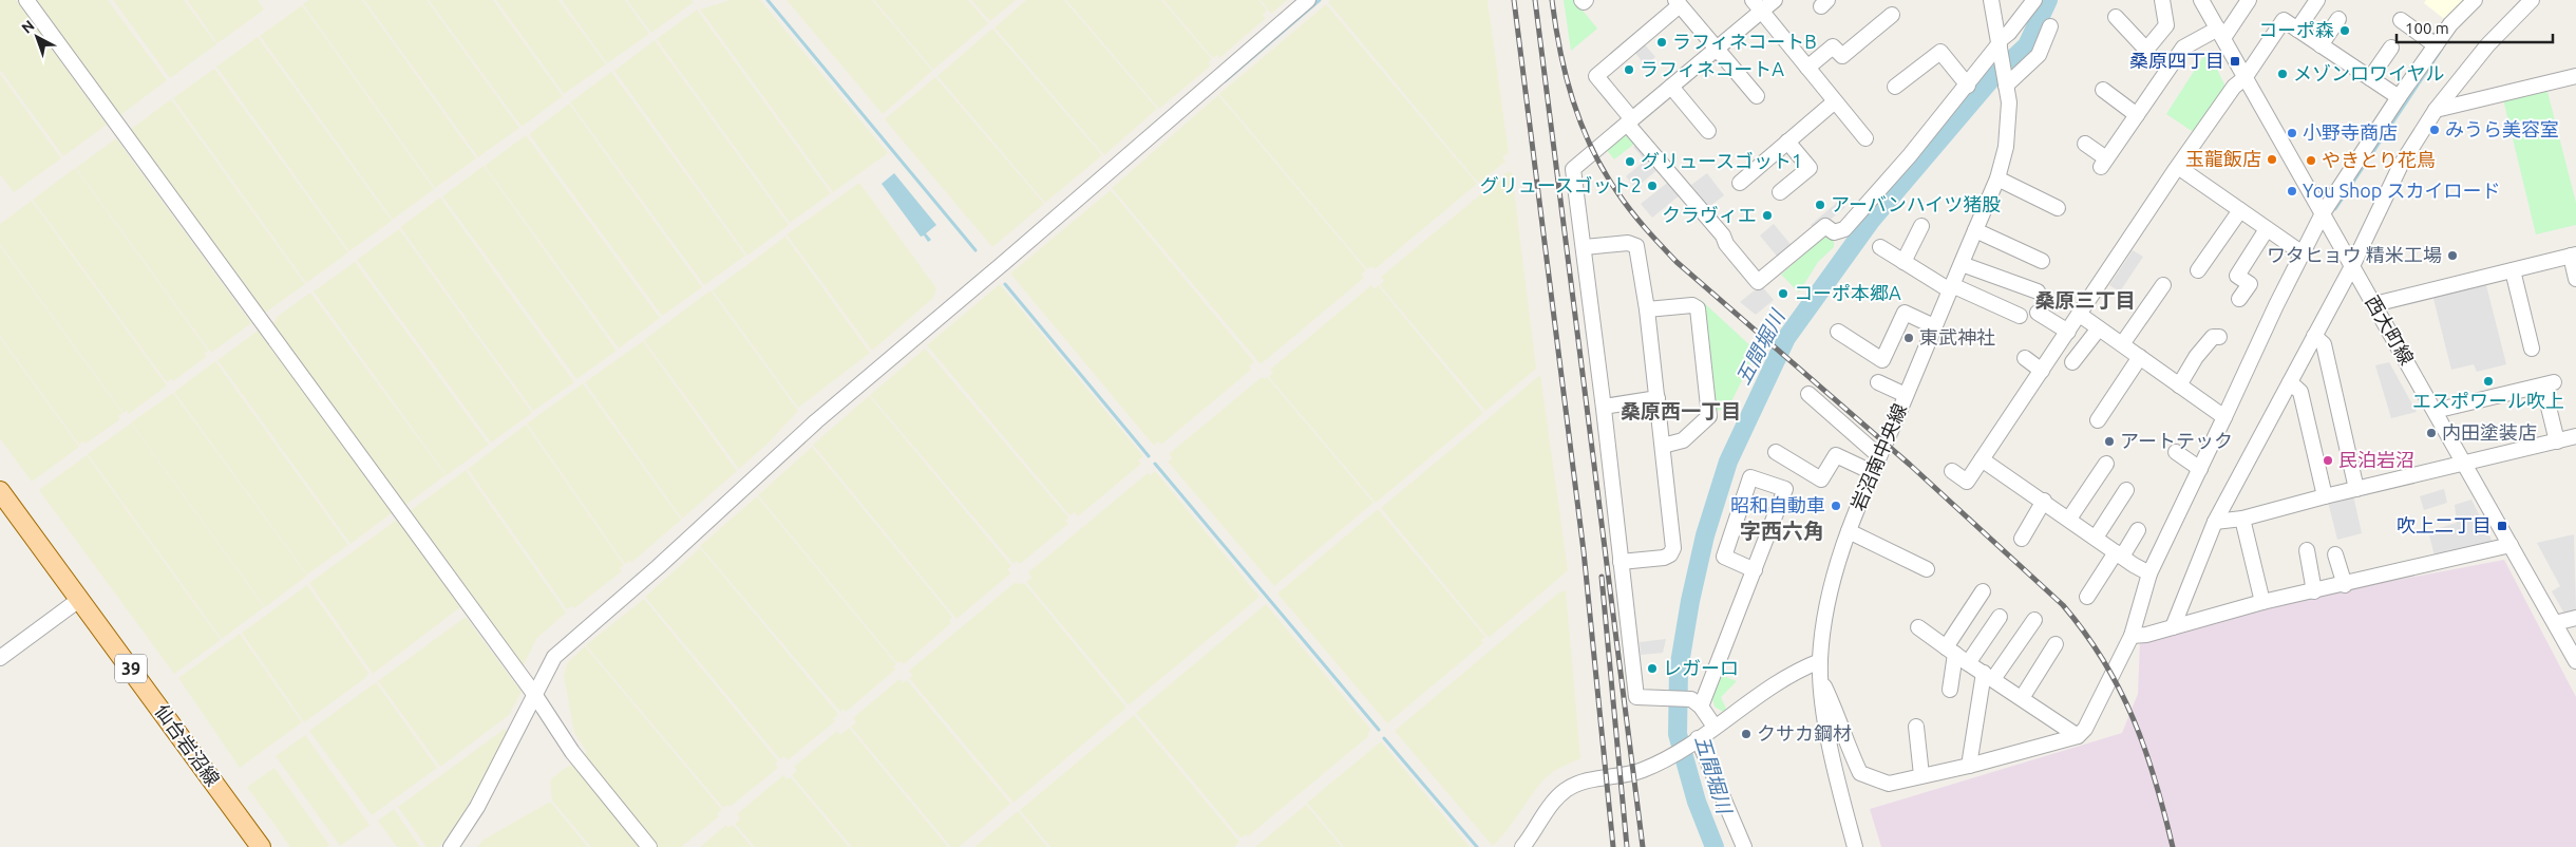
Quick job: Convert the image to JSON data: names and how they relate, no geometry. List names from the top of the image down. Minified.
{"streets":{"main road":["39","仙台岩沼線"],"street":["西大町線","岩沼南中央線"]},"districts":["桑原三丁目","桑原西一丁目","字西六角"],"water":["五間堀川"],"places":{"other":["コーポ森","ラフィネコートB","ラフィネコートA","メゾンロワイヤル","みうら美容室","小野寺商店","玉龍飯店","やきとり花鳥","グリュースゴット1","グリュースゴット2","You Shop スカイロード","アーバンハイツ猪股","クラヴィエ","ワタヒョウ 精米工場","コーポ本郷A","東武神社","エスポワール吹上","内田塗装店","アートテック","民泊岩沼","昭和自動車","レガーロ","クサカ鋼材"],"transit":["桑原四丁目","吹上二丁目"]},"scale_bar":"100 m","north":"top left"}
